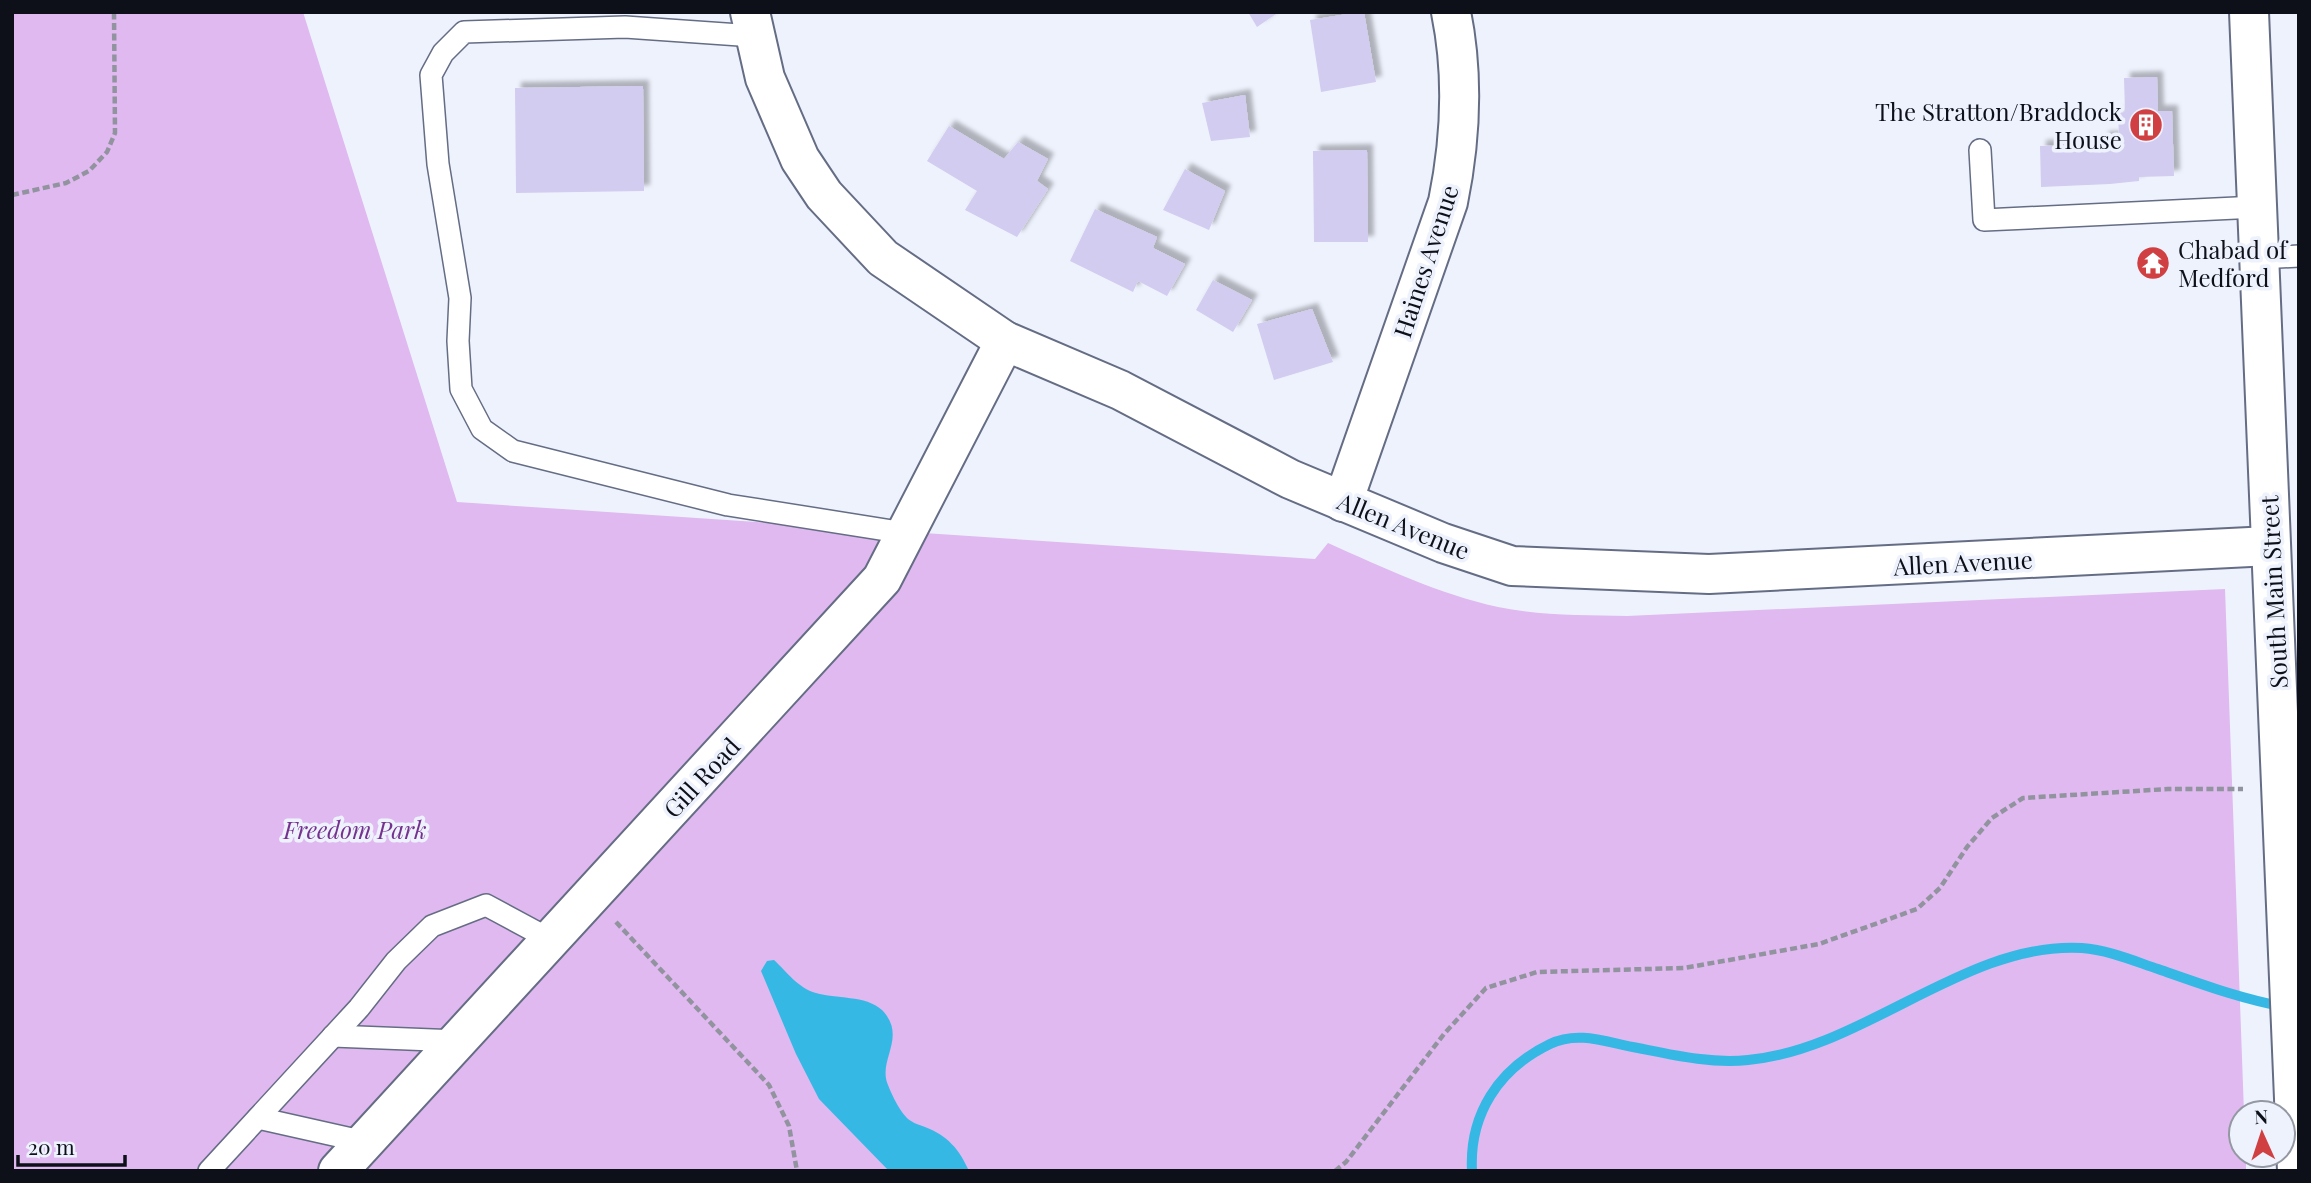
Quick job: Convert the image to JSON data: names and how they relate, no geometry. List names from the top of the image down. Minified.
{"streets":{"street":["Haines Avenue","Allen Avenue","South Main Street","Gill Road"]},"crossings":[["Haines Avenue","Allen Avenue"],["Allen Avenue","South Main Street"],["Allen Avenue","Gill Road"]],"parks":["Freedom Park"],"places":{"building":["The Stratton/Braddock House"],"temple":["Chabad of Medford"]},"scale_bar":"20 m","north":"top"}
